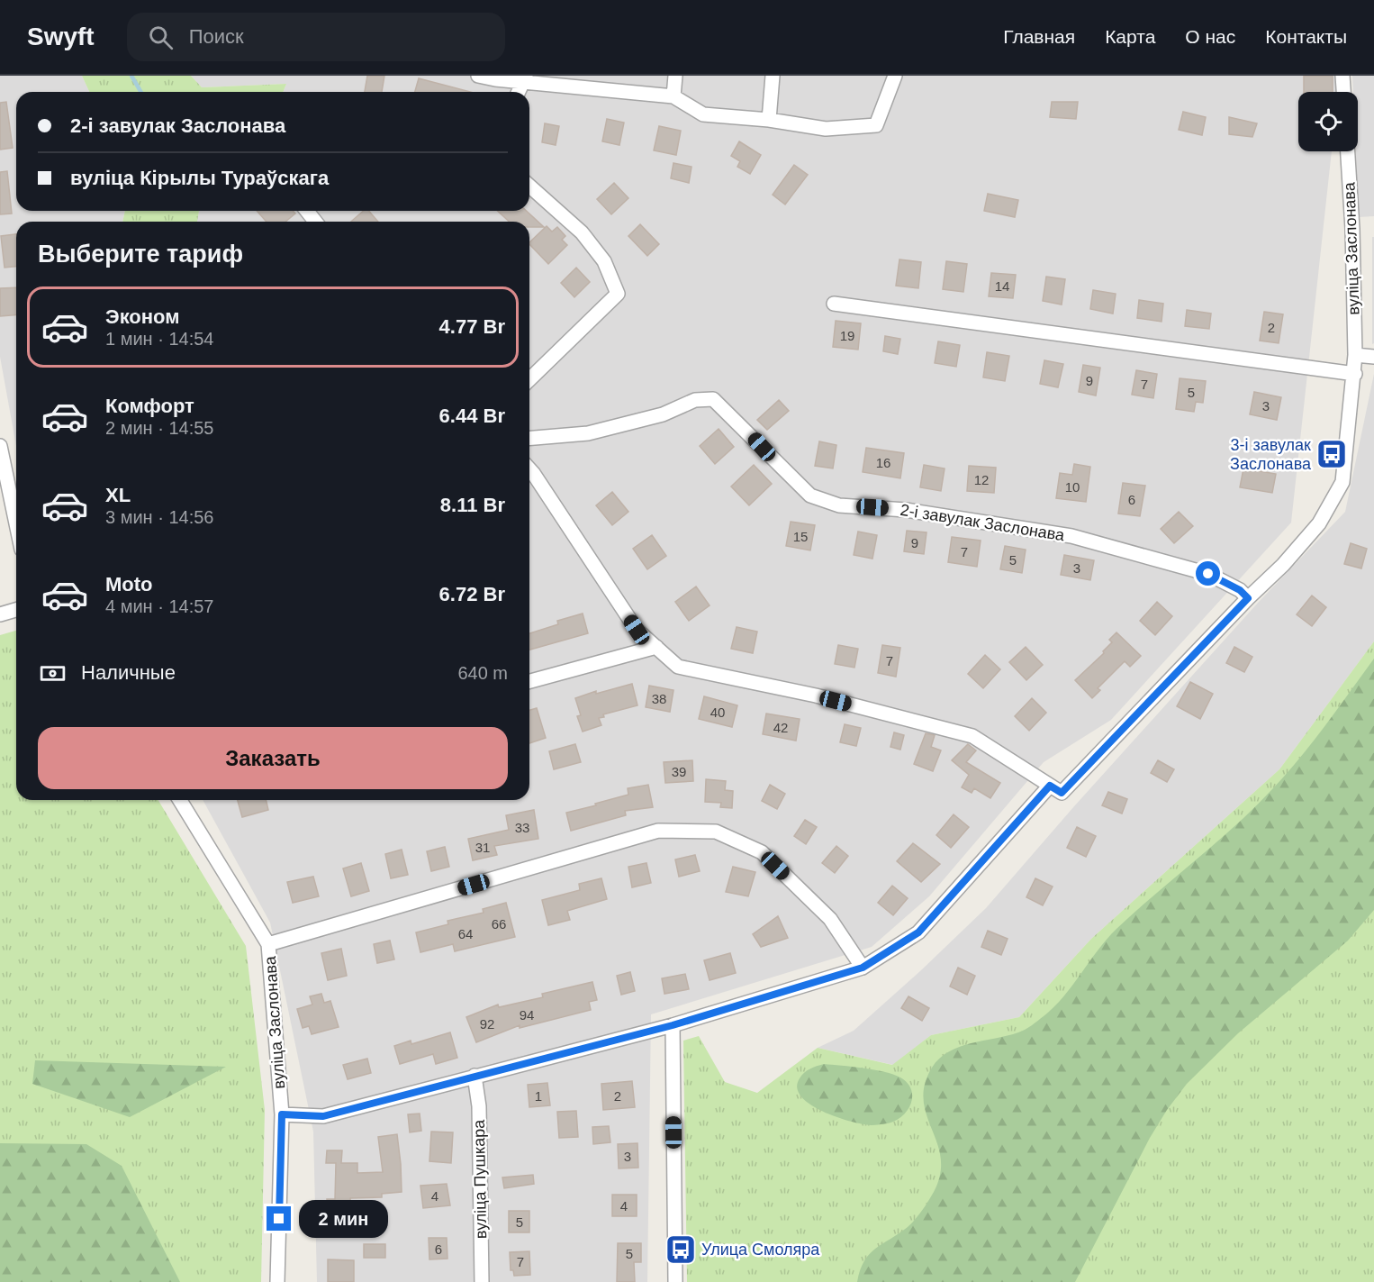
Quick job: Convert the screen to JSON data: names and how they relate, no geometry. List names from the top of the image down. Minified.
{"streets":{"street":["вуліца Заслонава","2-і завулак Заслонава","вуліца Пушкара"]},"crossings":[["вуліца Заслонава","2-і завулак Заслонава"]],"places":{"bus stop":["3-і завулак Заслонава","Улица Смоляра"]},"house_numbers":["14","2","19","9","7","5","3","16","12","10","6","15","9","7","5","3","7","38","40","42","39","33","31","66","64","94","92","1","2","3","4","4","5","6","5","7"],"page":{"header":"Swyft","search":"Поиск","nav":["Главная","Карта","О нас","Контакты"],"banner":["2-і завулак Заслонава","вуліца Кірылы Тураўскага"],"heading":"Выберите тариф","list":[{"name":"Эконом","note":"1 мин · 14:54","value":"4.77 Br"},{"name":"Комфорт","note":"2 мин · 14:55","value":"6.44 Br"},{"name":"XL","note":"3 мин · 14:56","value":"8.11 Br"},{"name":"Moto","note":"4 мин · 14:57","value":"6.72 Br"}],"pay":["Наличные","640 m"],"buttons":"Заказать","bubble":"2 мин"}}
